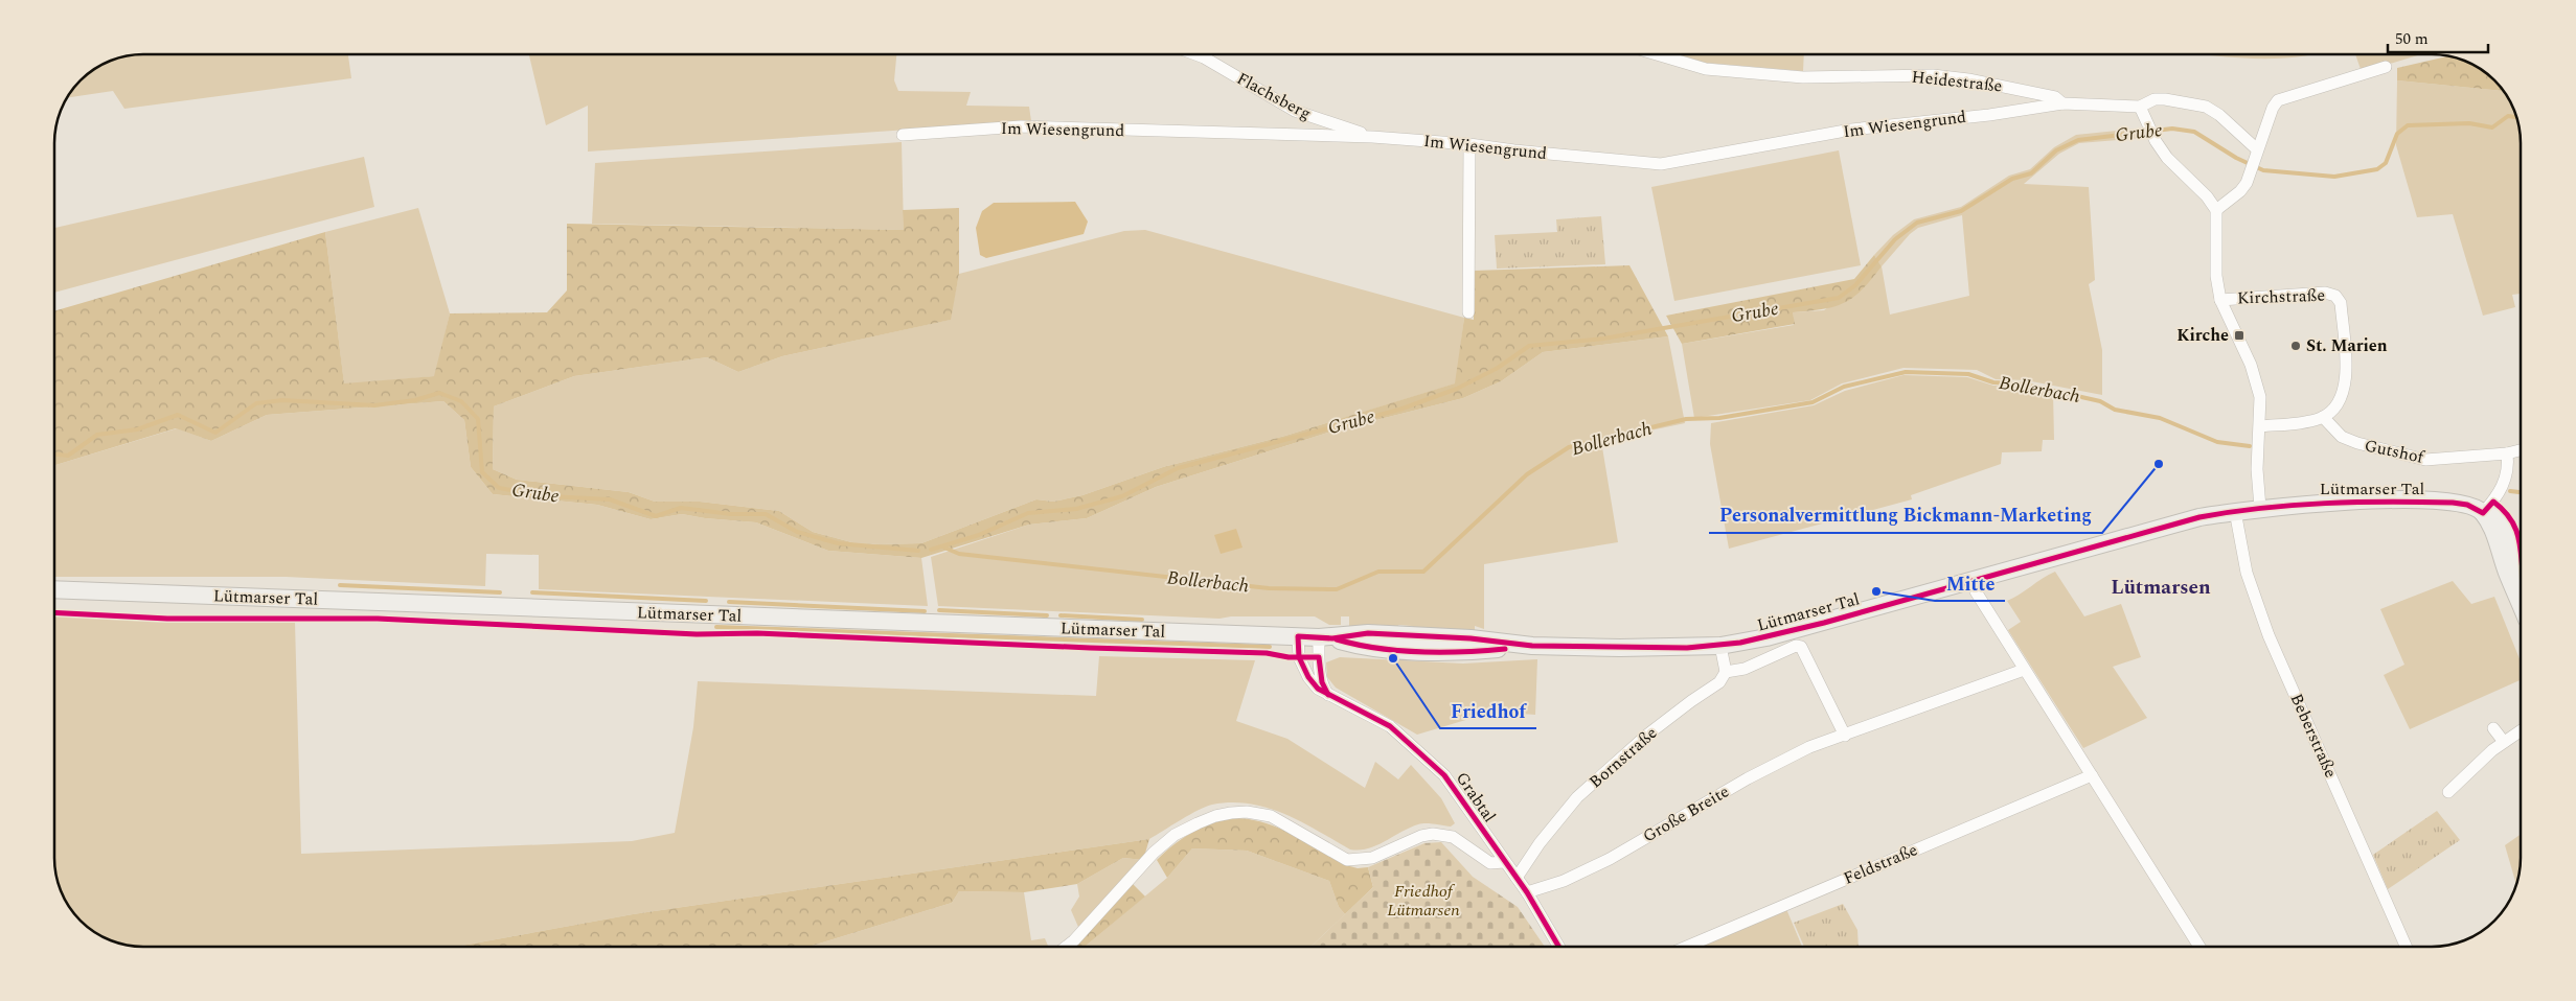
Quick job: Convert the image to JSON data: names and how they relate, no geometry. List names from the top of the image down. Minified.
{"streets":{"main road":["Lütmarser Tal"],"street":["Heidestraße","Flachsberg","Im Wiesengrund","Kirchstraße","Gutshof","Beberstraße","Bornstraße","Grabtal","Große Breite","Feldstraße"]},"crossings":[["Heidestraße","Im Wiesengrund"],["Flachsberg","Im Wiesengrund"],["Kirchstraße","Gutshof"],["Kirchstraße","Lütmarser Tal"],["Lütmarser Tal","Beberstraße"],["Lütmarser Tal","Grabtal"],["Bornstraße","Grabtal"],["Grabtal","Große Breite"]],"districts":["Lütmarsen"],"water":["Grube","Bollerbach"],"parks":["Friedhof Lütmarsen"],"places":{"transit":["Kirche"],"other":["St. Marien","Personalvermittlung Bickmann-Marketing","Mitte","Friedhof"]},"scale_bar":"50 m"}
